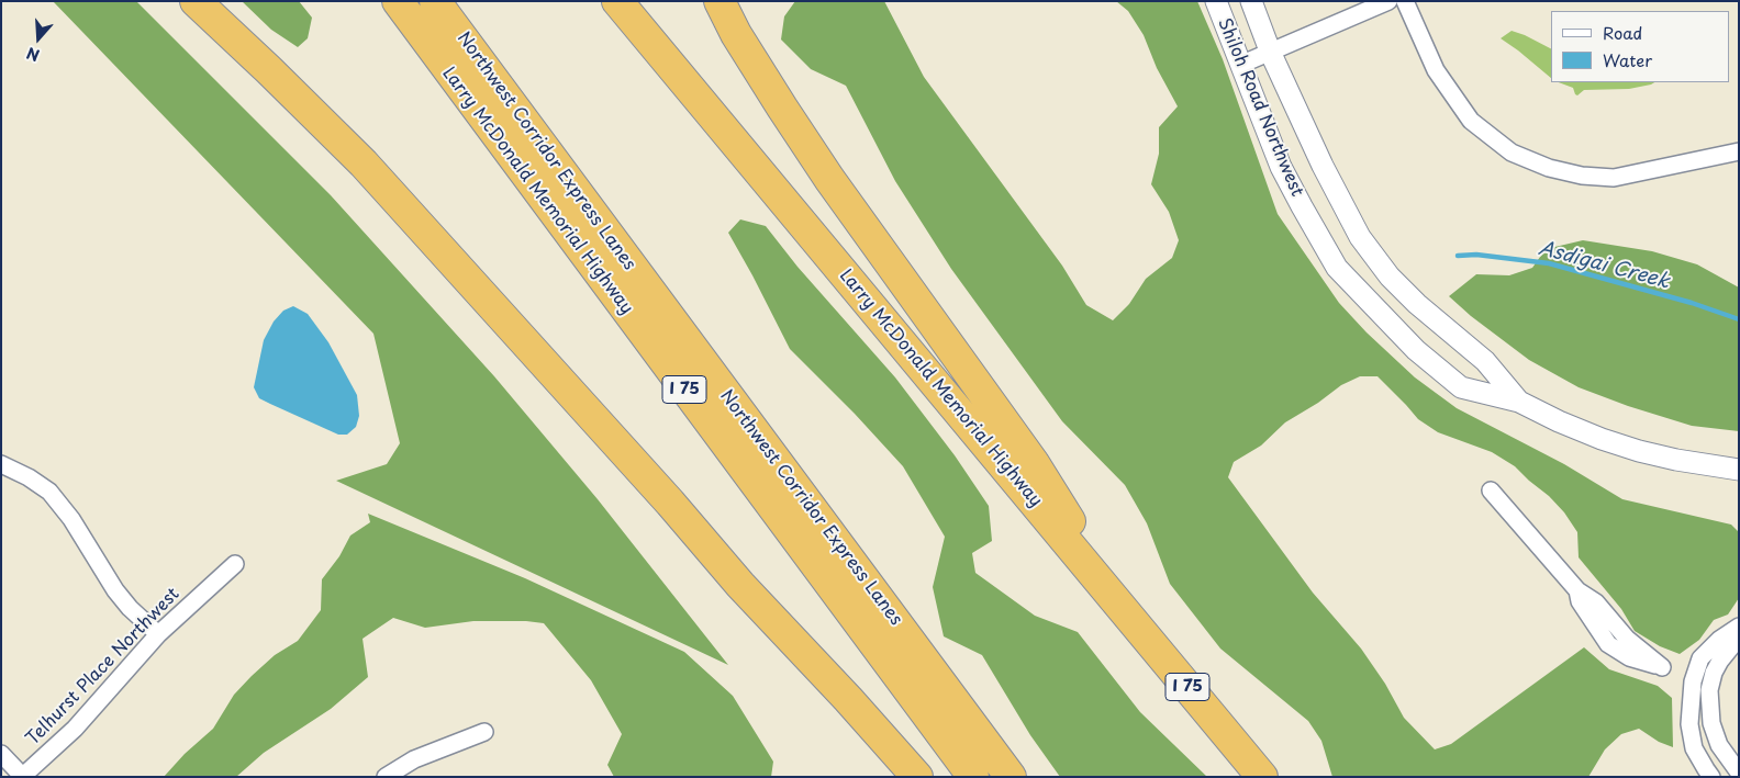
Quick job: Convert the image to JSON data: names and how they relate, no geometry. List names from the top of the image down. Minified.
{"streets":{"highway":["Northwest Corridor Express Lanes","Larry McDonald Memorial Highway","I 75"],"street":["Shiloh Road Northwest","Telhurst Place Northwest"]},"water":["Asdigai Creek"],"legend":["Road","Water"],"north":"bottom"}
